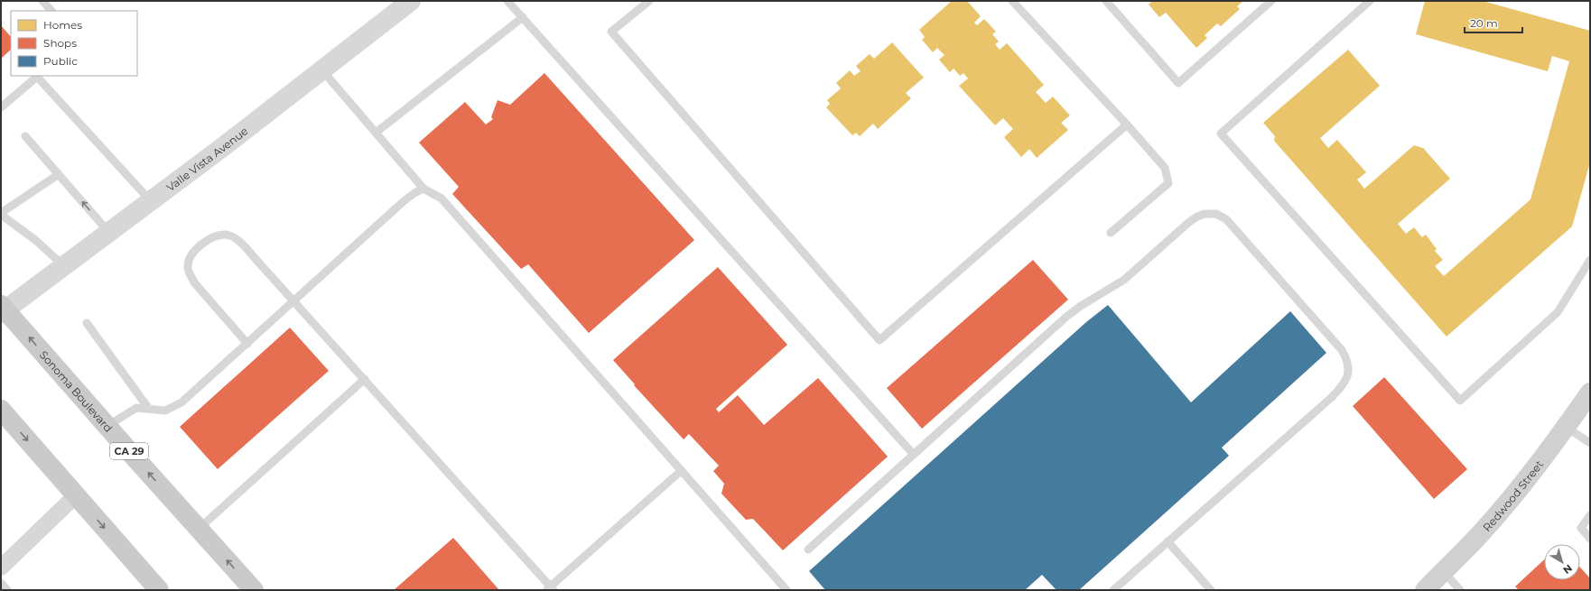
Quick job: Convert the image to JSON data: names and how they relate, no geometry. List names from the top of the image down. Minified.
{"streets":{"main road":["Sonoma Boulevard","CA 29","Redwood Street"],"street":["Valle Vista Avenue"]},"crossings":[["Valle Vista Avenue","Sonoma Boulevard"]],"legend":["Homes","Shops","Public"],"scale_bar":"20 m","north":"bottom right"}
